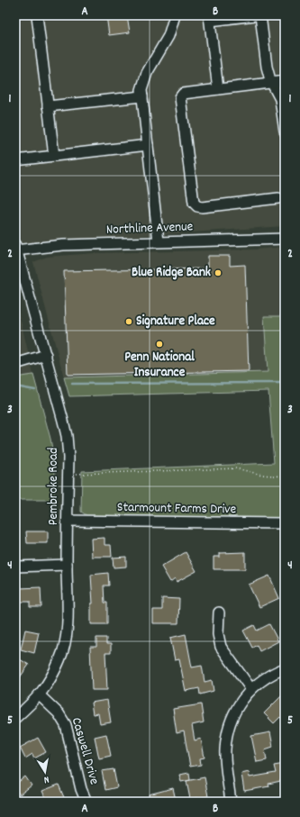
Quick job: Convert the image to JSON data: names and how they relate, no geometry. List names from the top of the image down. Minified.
{"streets":{"street":["Northline Avenue","Pembroke Road","Starmount Farms Drive","Caswell Drive"]},"crossings":[["Northline Avenue","Pembroke Road"],["Pembroke Road","Starmount Farms Drive"],["Pembroke Road","Caswell Drive"]],"places":["Blue Ridge Bank","Signature Place","Penn National Insurance"],"north":"bottom","grid":{"columns":["A","B"],"rows":["1","2","3","4","5"]}}
